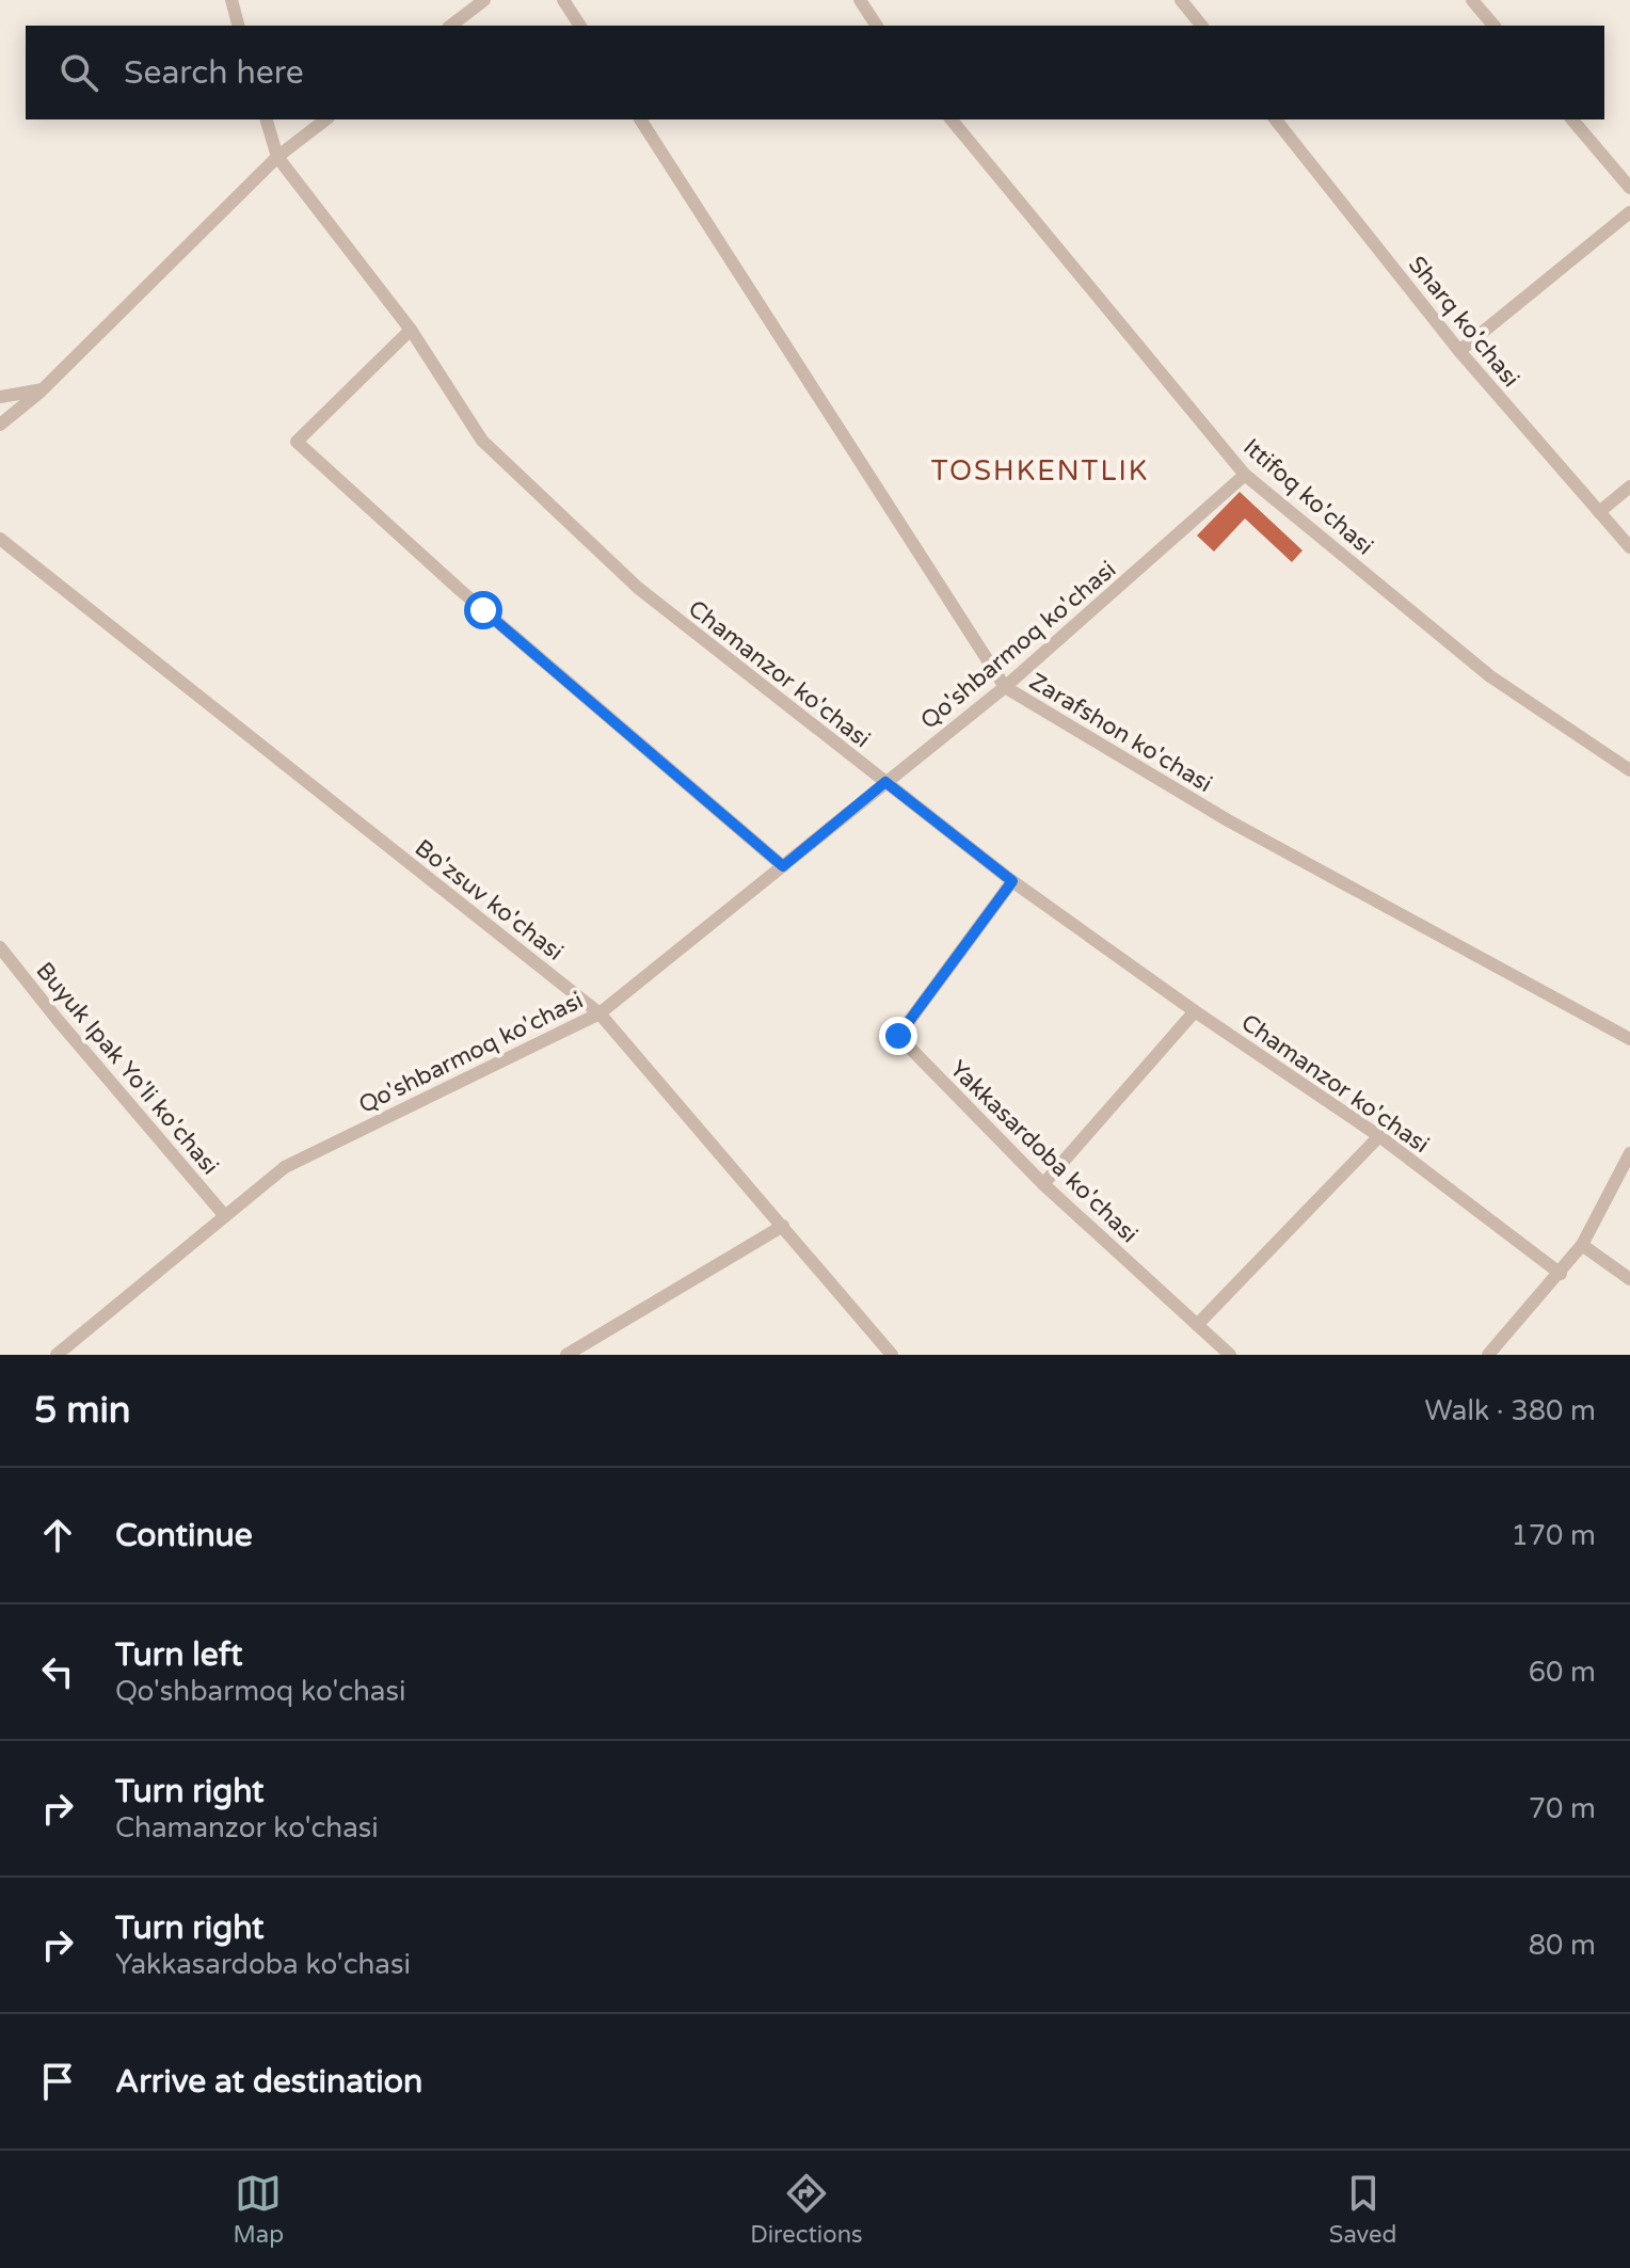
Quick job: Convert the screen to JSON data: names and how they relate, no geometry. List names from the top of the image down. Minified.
{"streets":{"street":["Sharq ko'chasi","Ittifoq ko'chasi","Qo'shbarmoq ko'chasi","Chamanzor ko'chasi","Zarafshon ko'chasi","Bo'zsuv ko'chasi","Buyuk Ipak Yo'li ko'chasi","Yakkasardoba ko'chasi"]},"crossings":[["Ittifoq ko'chasi","Qo'shbarmoq ko'chasi"],["Qo'shbarmoq ko'chasi","Chamanzor ko'chasi"],["Qo'shbarmoq ko'chasi","Zarafshon ko'chasi"],["Qo'shbarmoq ko'chasi","Bo'zsuv ko'chasi"],["Qo'shbarmoq ko'chasi","Buyuk Ipak Yo'li ko'chasi"],["Chamanzor ko'chasi","Yakkasardoba ko'chasi"]],"districts":["TOSHKENTLIK"],"page":{"search":"Search here","heading":["5 min","Walk · 380 m"],"list":[["Continue","170 m"],["Turn left","Qo'shbarmoq ko'chasi","60 m"],["Turn right","Chamanzor ko'chasi","70 m"],["Turn right","Yakkasardoba ko'chasi","80 m"],"Arrive at destination"],"nav":["Map","Directions","Saved"]}}
